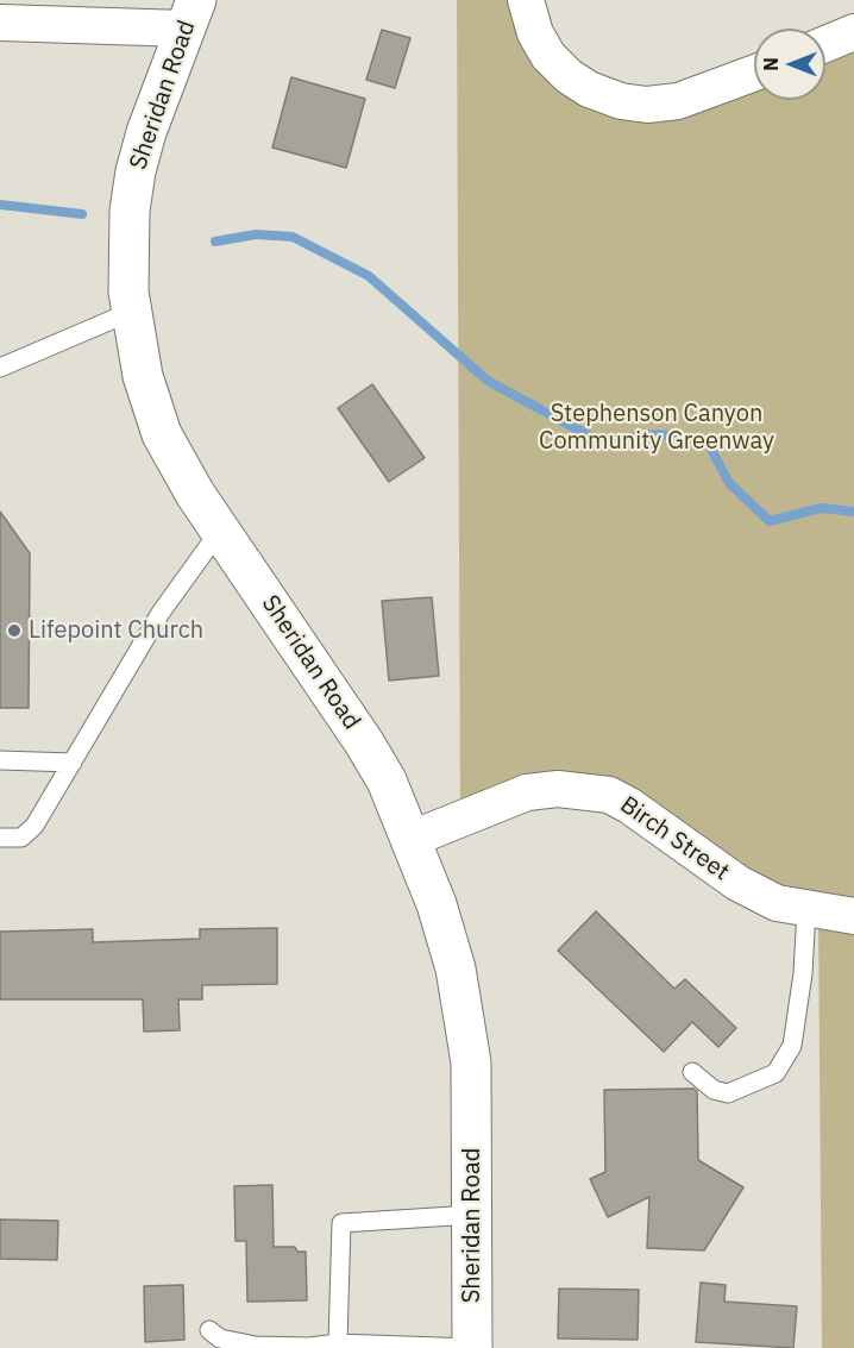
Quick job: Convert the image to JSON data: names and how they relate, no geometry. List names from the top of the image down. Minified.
{"streets":{"main road":["Sheridan Road"],"street":["Birch Street"]},"crossings":[["Sheridan Road","Birch Street"]],"parks":["Stephenson Canyon Community Greenway"],"places":["Lifepoint Church"],"north":"left"}
